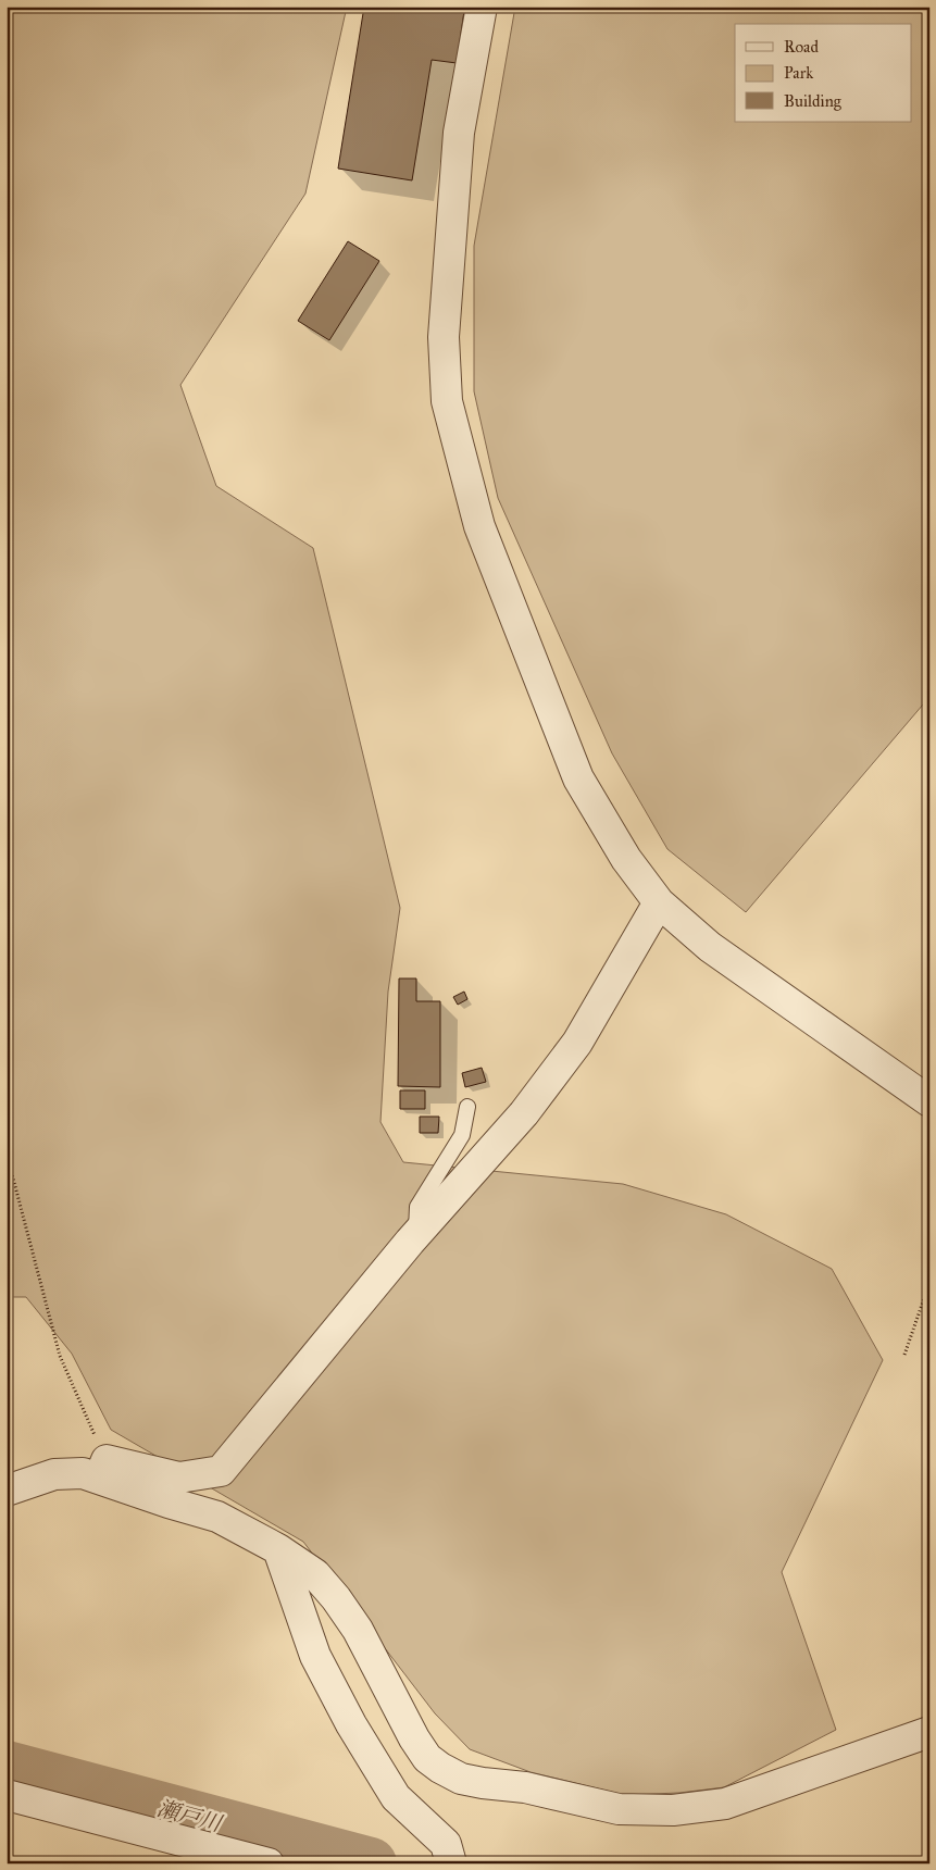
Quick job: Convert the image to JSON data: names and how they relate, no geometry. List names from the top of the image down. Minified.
{"water":["瀬戸川"],"legend":["Road","Park","Building"]}
